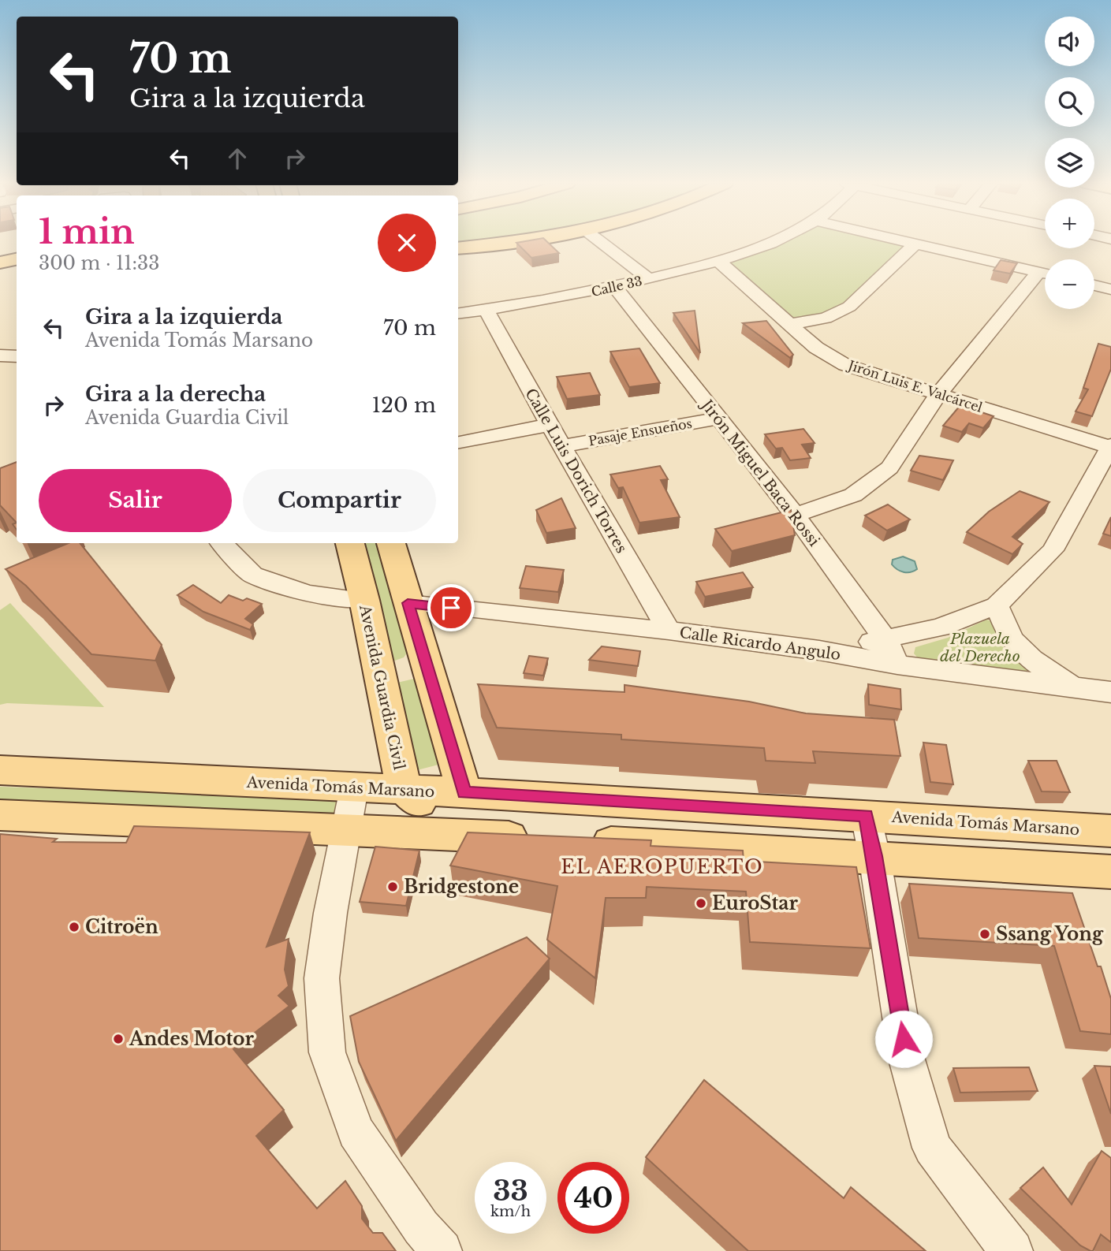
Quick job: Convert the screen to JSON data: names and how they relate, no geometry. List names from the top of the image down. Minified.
{"streets":{"main road":["Avenida Guardia Civil","Avenida Tomás Marsano"],"street":["Calle 33","Jirón Luis E. Valcárcel","Pasaje Ensueños","Calle Luis Dorich Torres","Jirón Miguel Baca Rossi","Calle Ricardo Angulo"]},"crossings":[["Calle 33","Jirón Luis E. Valcárcel"],["Calle 33","Calle Luis Dorich Torres"],["Calle 33","Jirón Miguel Baca Rossi"],["Pasaje Ensueños","Calle Luis Dorich Torres"],["Pasaje Ensueños","Jirón Miguel Baca Rossi"],["Calle Luis Dorich Torres","Calle Ricardo Angulo"],["Jirón Miguel Baca Rossi","Calle Ricardo Angulo"],["Avenida Guardia Civil","Avenida Tomás Marsano"]],"districts":["EL AEROPUERTO"],"parks":["Plazuela del Derecho"],"places":["Bridgestone","EuroStar","Citroën","Ssang Yong","Andes Motor"],"page":{"map_buttons":["+","−"],"turn":["70 m","Gira a la izquierda"],"heading":["1 min","300 m · 11:33"],"list":[{"name":"Gira a la izquierda","note":"Avenida Tomás Marsano","value":"70 m"},{"name":"Gira a la derecha","note":"Avenida Guardia Civil","value":"120 m"}],"buttons":["Salir","Compartir"],"speed":"33 km/h","limit":"40"}}
